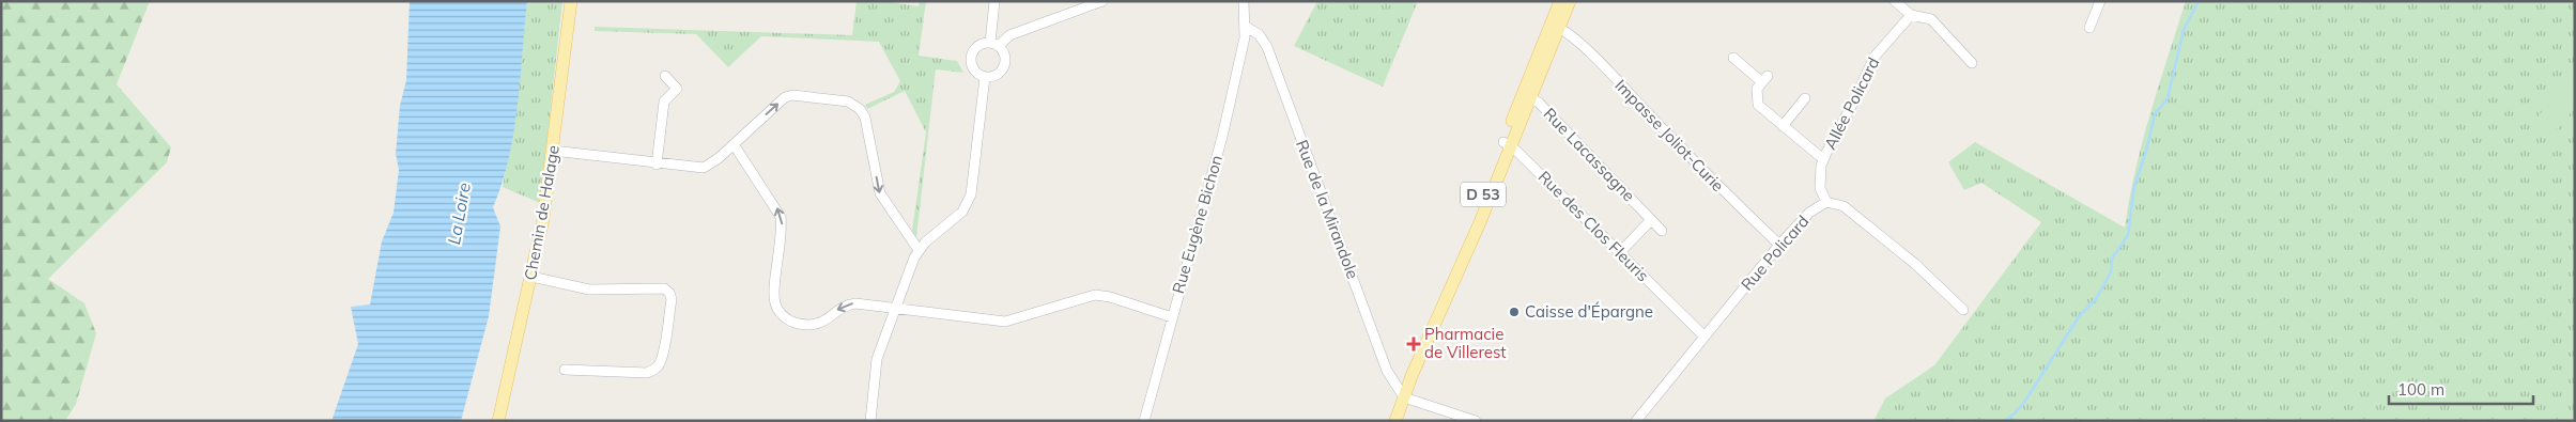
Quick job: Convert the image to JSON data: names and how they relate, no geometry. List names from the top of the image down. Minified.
{"streets":{"main road":["D 53","Chemin de Halage"],"street":["Allée Policard","Impasse Joliot-Curie","Rue Lacassagne","Rue de la Mirandole","Rue Eugène Bichon","Rue des Clos Fleuris","Rue Policard"]},"crossings":[["Allée Policard","Rue Policard"],["Impasse Joliot-Curie","D 53"],["Impasse Joliot-Curie","Rue Policard"],["Rue Lacassagne","D 53"],["D 53","Rue de la Mirandole"],["D 53","Rue des Clos Fleuris"],["Rue de la Mirandole","Rue Eugène Bichon"],["Rue des Clos Fleuris","Rue Policard"]],"water":["La Loire"],"places":{"other":["Caisse d'Épargne"],"health":["Pharmacie de Villerest"]},"scale_bar":"100 m"}
